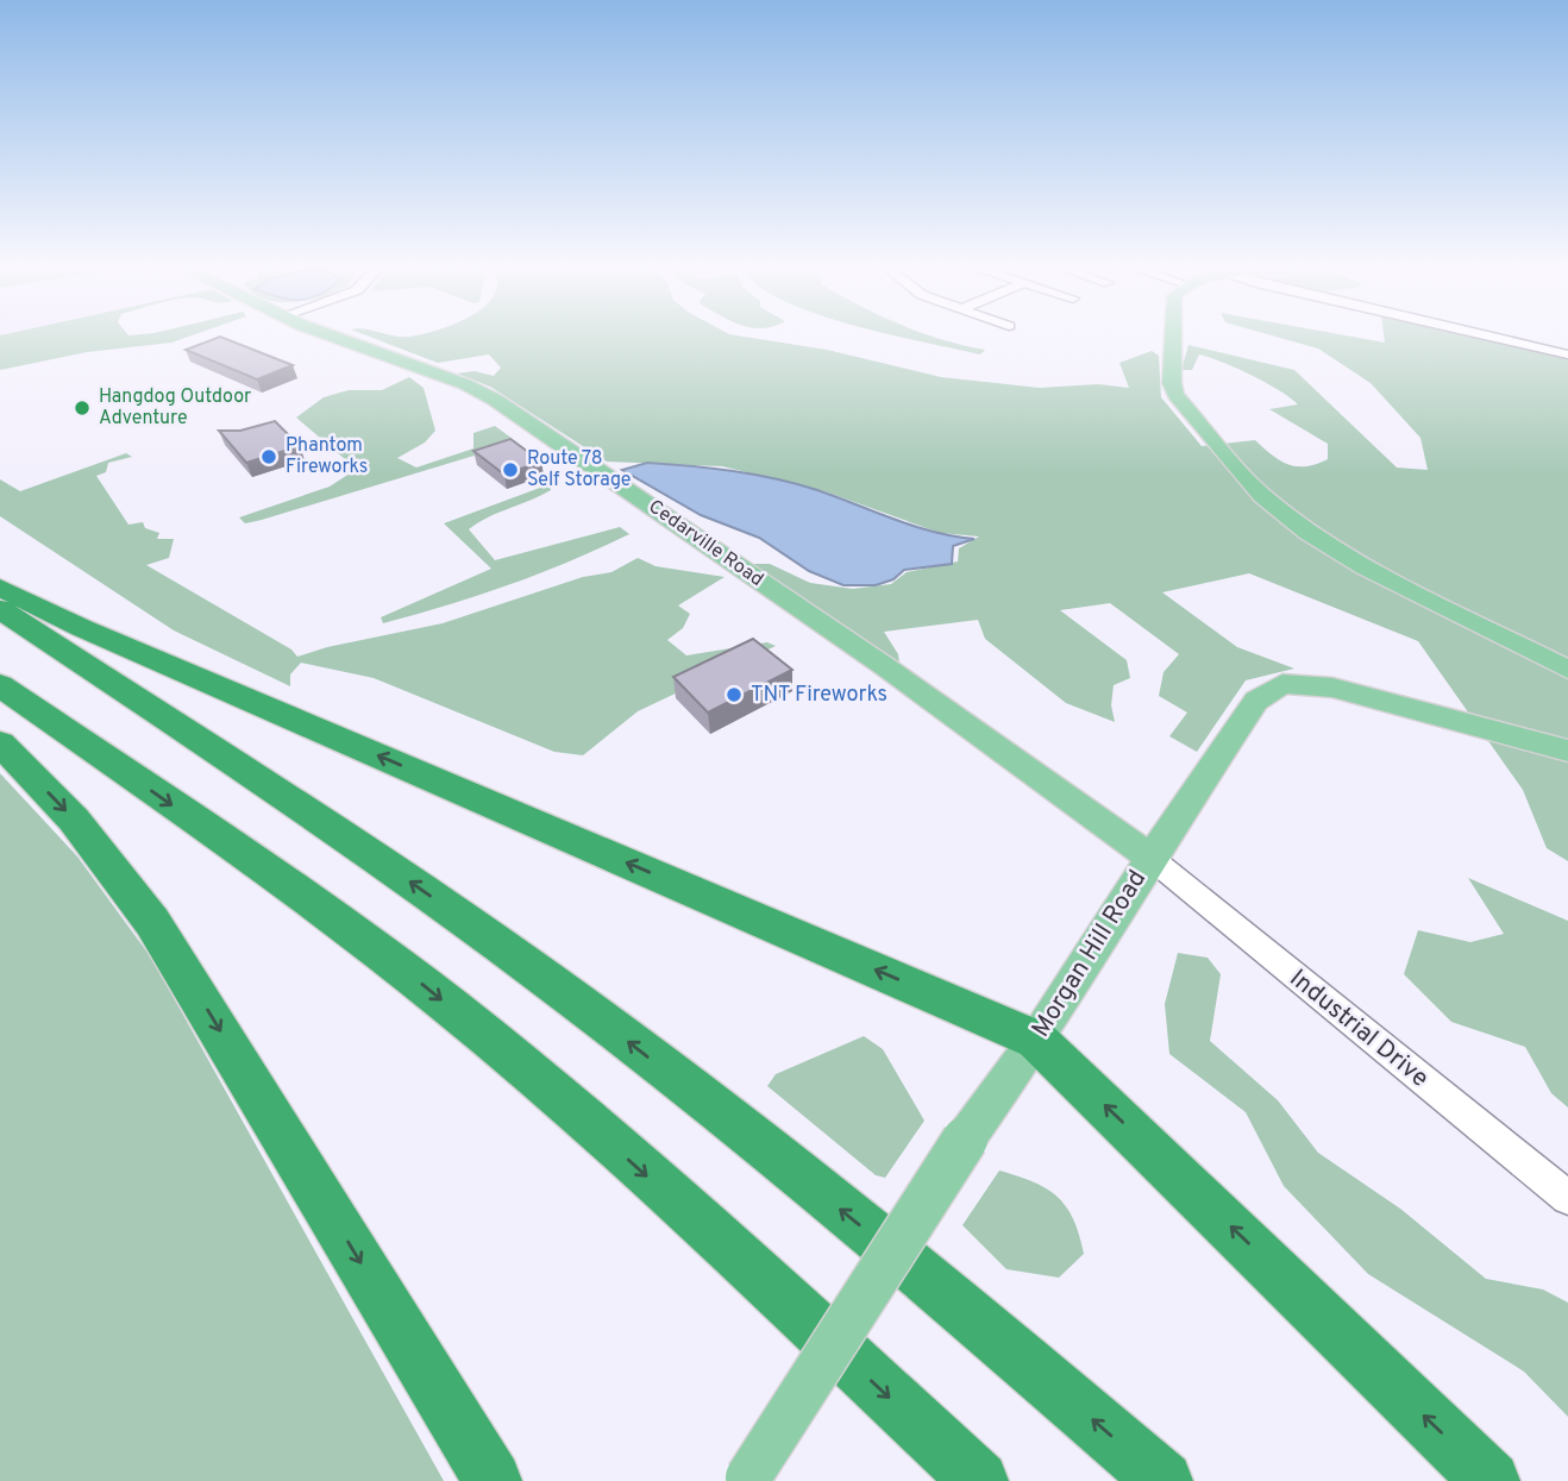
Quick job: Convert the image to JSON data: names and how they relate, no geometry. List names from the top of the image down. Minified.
{"streets":{"main road":["Cedarville Road","Morgan Hill Road"],"street":["Industrial Drive"]},"crossings":[["Cedarville Road","Morgan Hill Road"],["Cedarville Road","Industrial Drive"],["Morgan Hill Road","Industrial Drive"]],"places":["Hangdog Outdoor Adventure","Phantom Fireworks","Route 78 Self Storage","TNT Fireworks"]}
